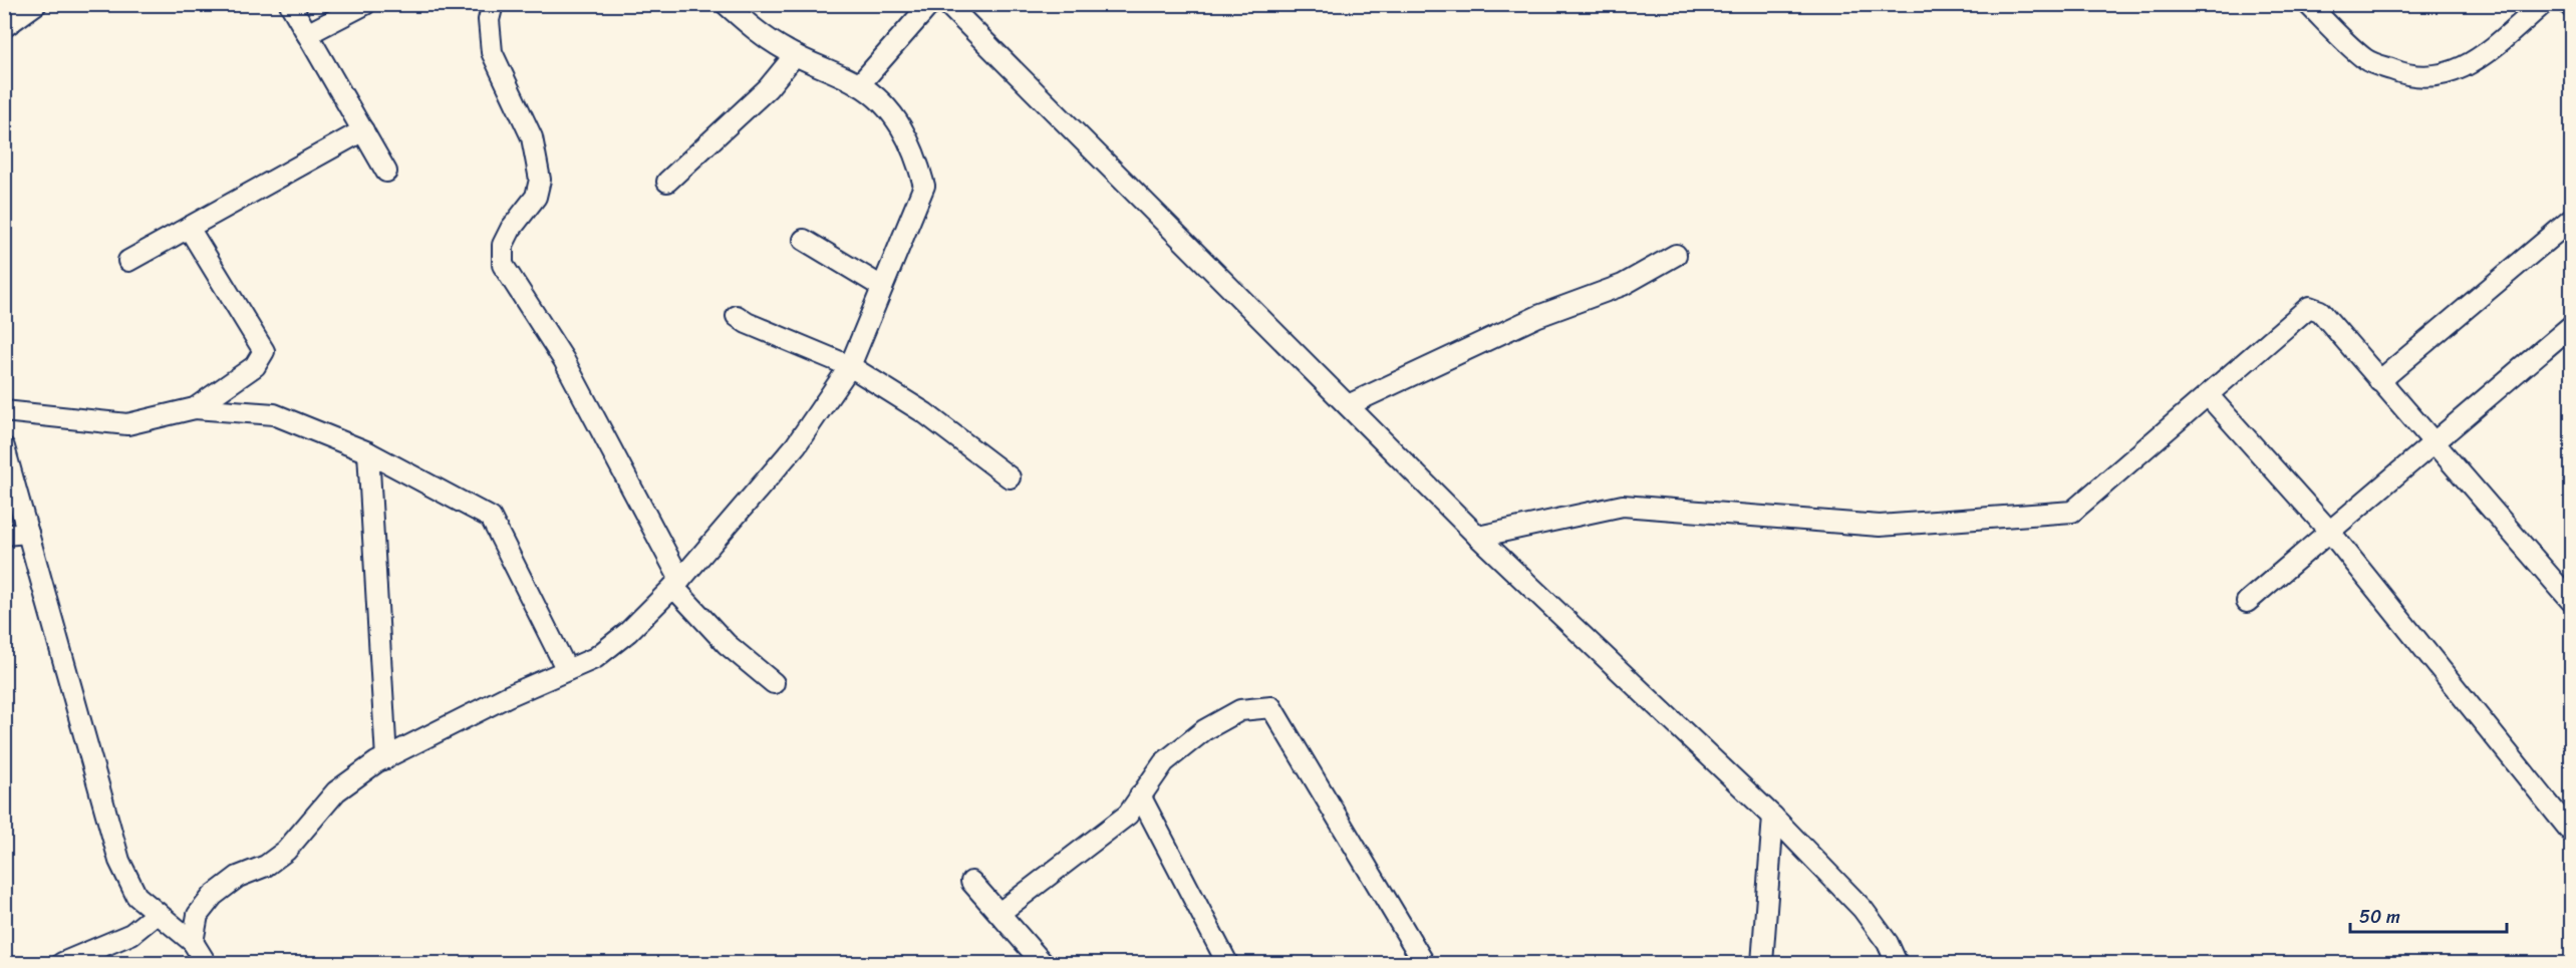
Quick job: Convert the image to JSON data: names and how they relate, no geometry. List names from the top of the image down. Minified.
{"scale_bar":"50 m"}
